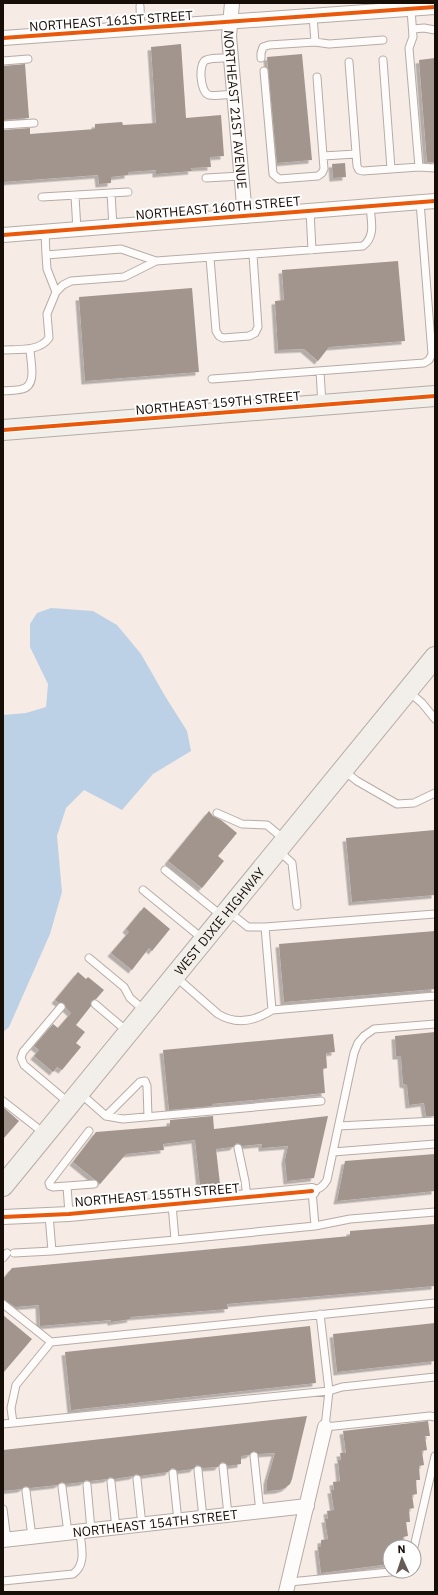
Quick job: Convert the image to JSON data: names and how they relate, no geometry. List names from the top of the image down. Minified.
{"streets":{"main road":["NORTHEAST 159TH STREET","WEST DIXIE HIGHWAY"],"street":["NORTHEAST 161ST STREET","NORTHEAST 21ST AVENUE","NORTHEAST 160TH STREET","NORTHEAST 155TH STREET","NORTHEAST 154TH STREET"]},"crossings":[["NORTHEAST 161ST STREET","NORTHEAST 21ST AVENUE"],["NORTHEAST 21ST AVENUE","NORTHEAST 160TH STREET"]],"north":"top"}
